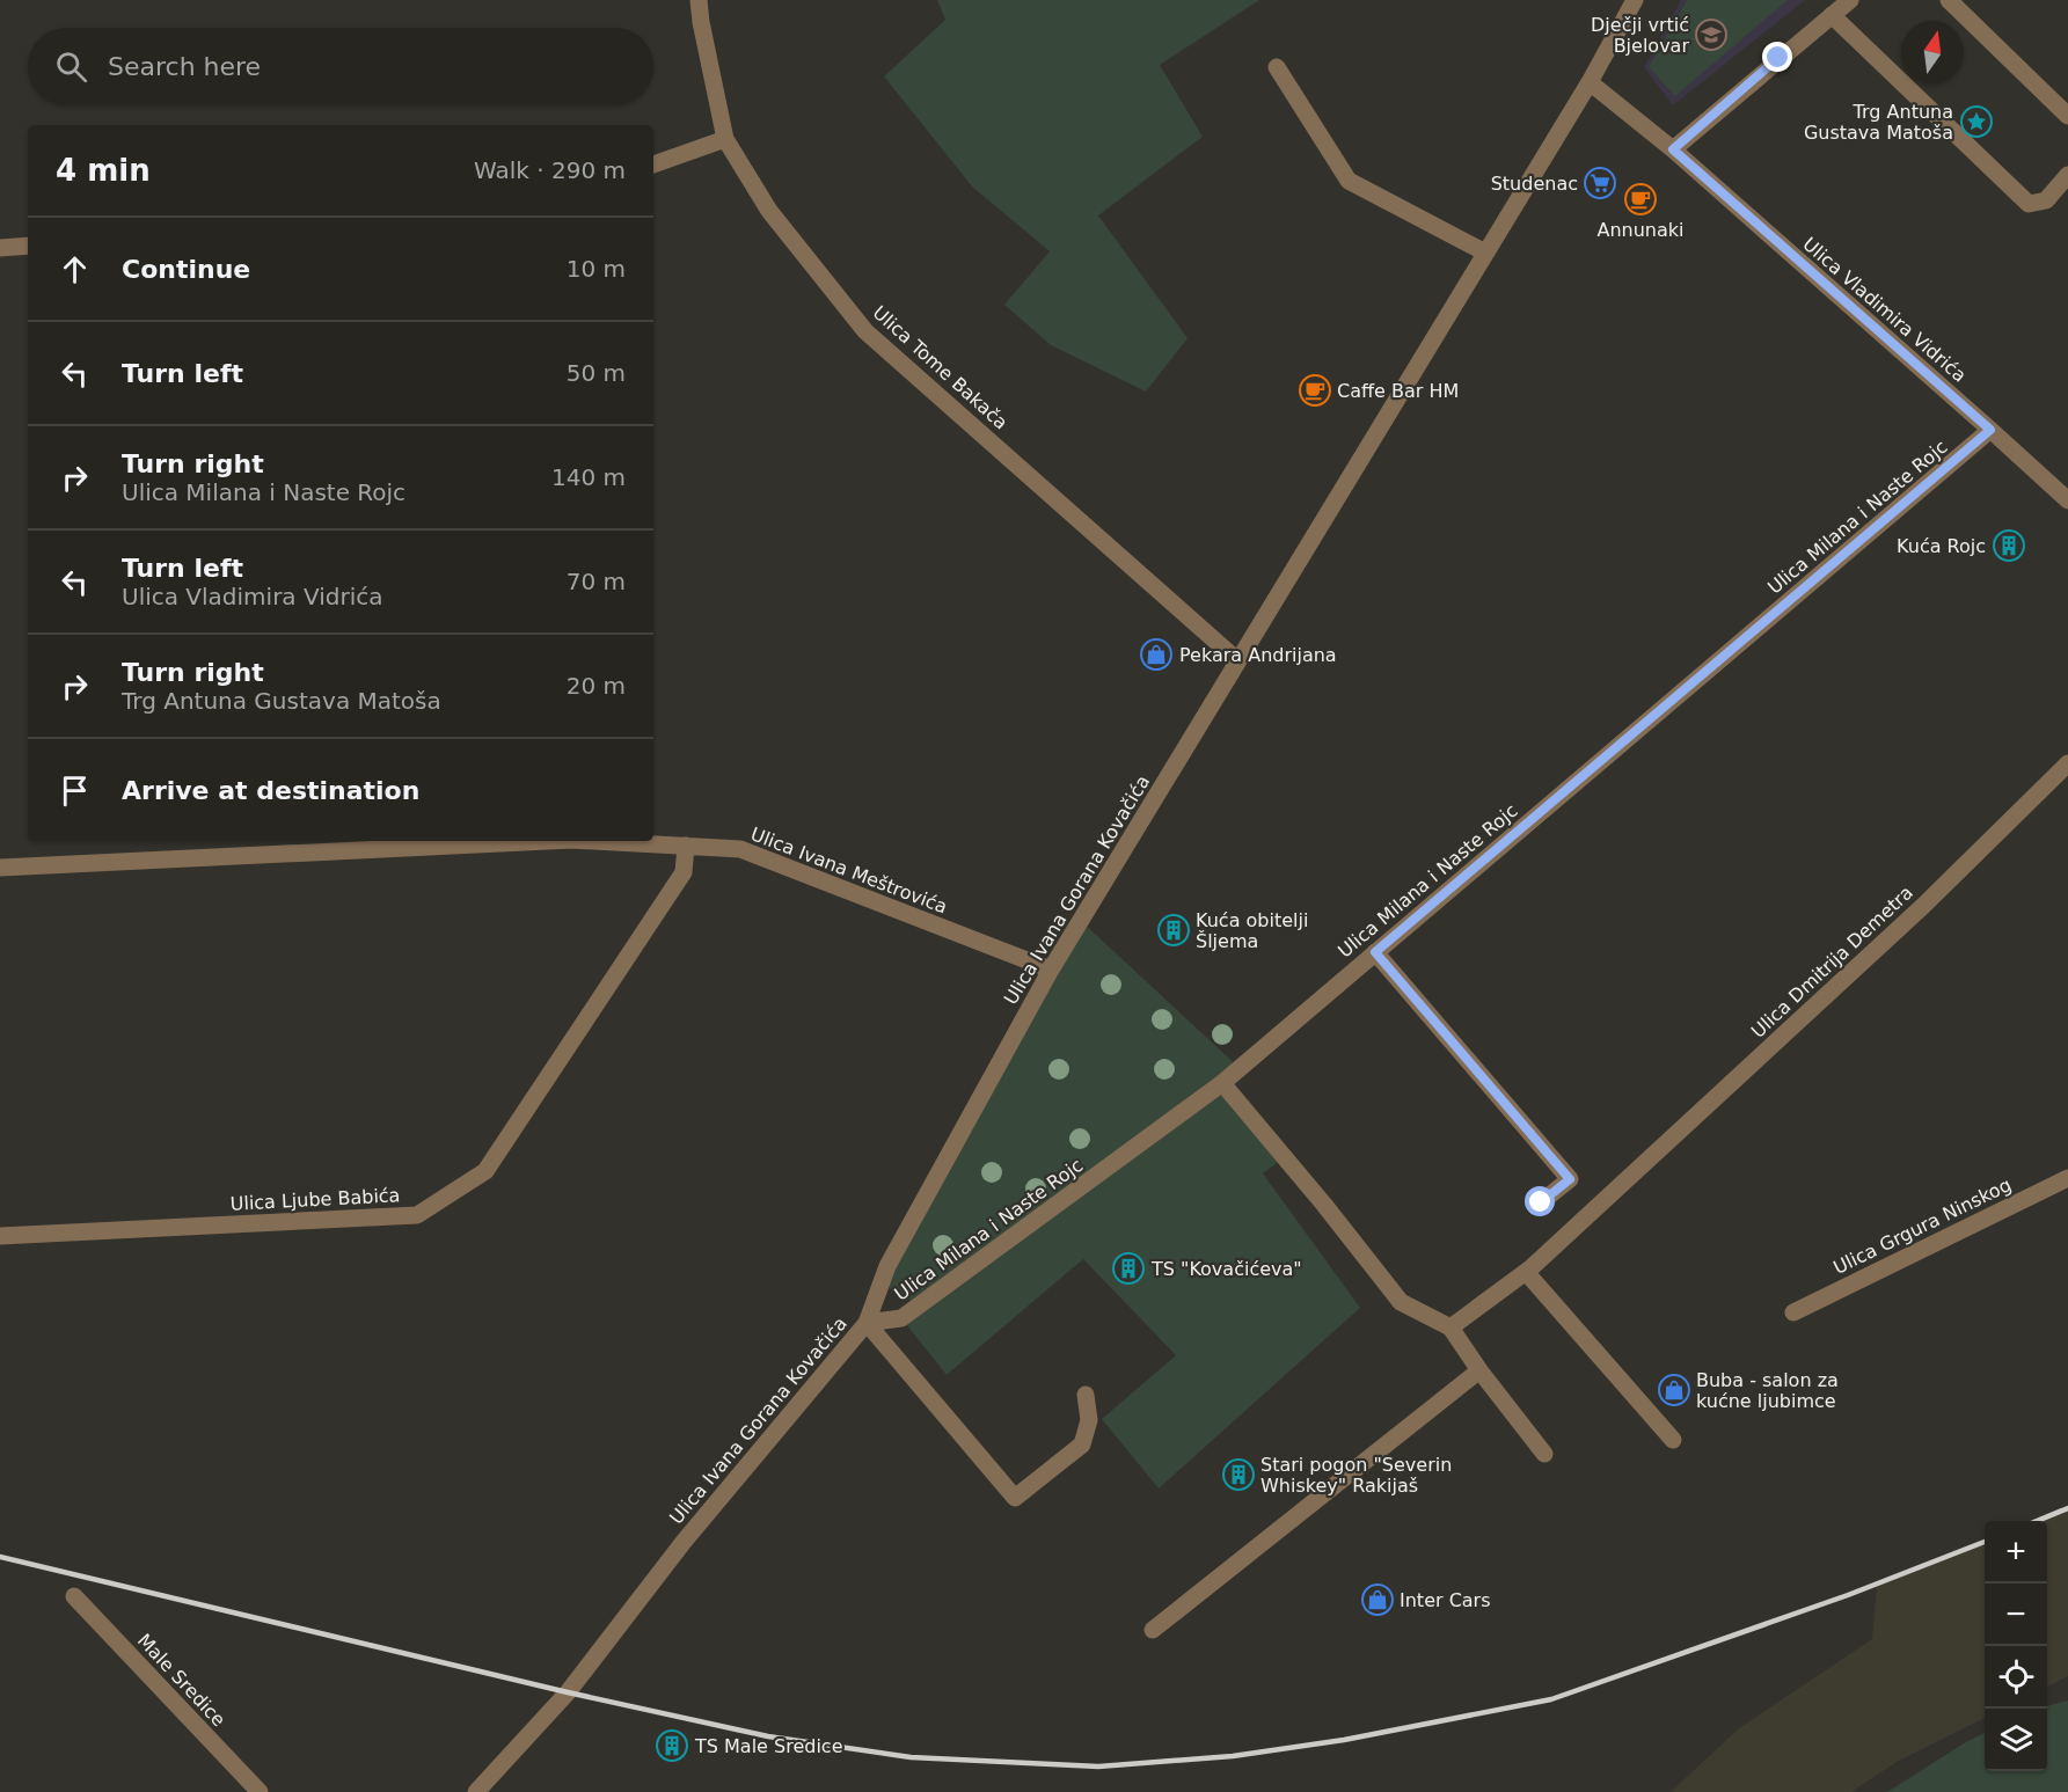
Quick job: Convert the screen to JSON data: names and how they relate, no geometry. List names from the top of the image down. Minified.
{"streets":{"street":["Ulica Vladimira Vidrića","Ulica Tome Bakača","Ulica Milana i Naste Rojc","Ulica Ivana Meštrovića","Ulica Ivana Gorana Kovačića","Ulica Dmitrija Demetra","Ulica Ljube Babića","Ulica Grgura Ninskog","Male Sredice"]},"crossings":[["Ulica Vladimira Vidrića","Ulica Milana i Naste Rojc"],["Ulica Tome Bakača","Ulica Ivana Gorana Kovačića"],["Ulica Milana i Naste Rojc","Ulica Ivana Gorana Kovačića"],["Ulica Ivana Meštrovića","Ulica Ivana Gorana Kovačića"],["Ulica Ivana Meštrovića","Ulica Ljube Babića"]],"places":{"school or university":["Dječji vrtić Bjelovar"],"place":["Trg Antuna Gustava Matoša"],"supermarket":["Studenac"],"cafe":["Annunaki","Caffe Bar HM"],"building":["Kuća Rojc","Kuća obitelji Šljema","TS \"Kovačićeva\"","Stari pogon \"Severin Whiskey\" Rakijaš","TS Male Sredice"],"shop":["Pekara Andrijana","Buba - salon za kućne ljubimce","Inter Cars"]},"north":"top","page":{"search":"Search here","heading":["4 min","Walk · 290 m"],"list":[["Continue","10 m"],["Turn left","50 m"],["Turn right","Ulica Milana i Naste Rojc","140 m"],["Turn left","Ulica Vladimira Vidrića","70 m"],["Turn right","Trg Antuna Gustava Matoša","20 m"],"Arrive at destination"],"map_buttons":["+","−"]}}
